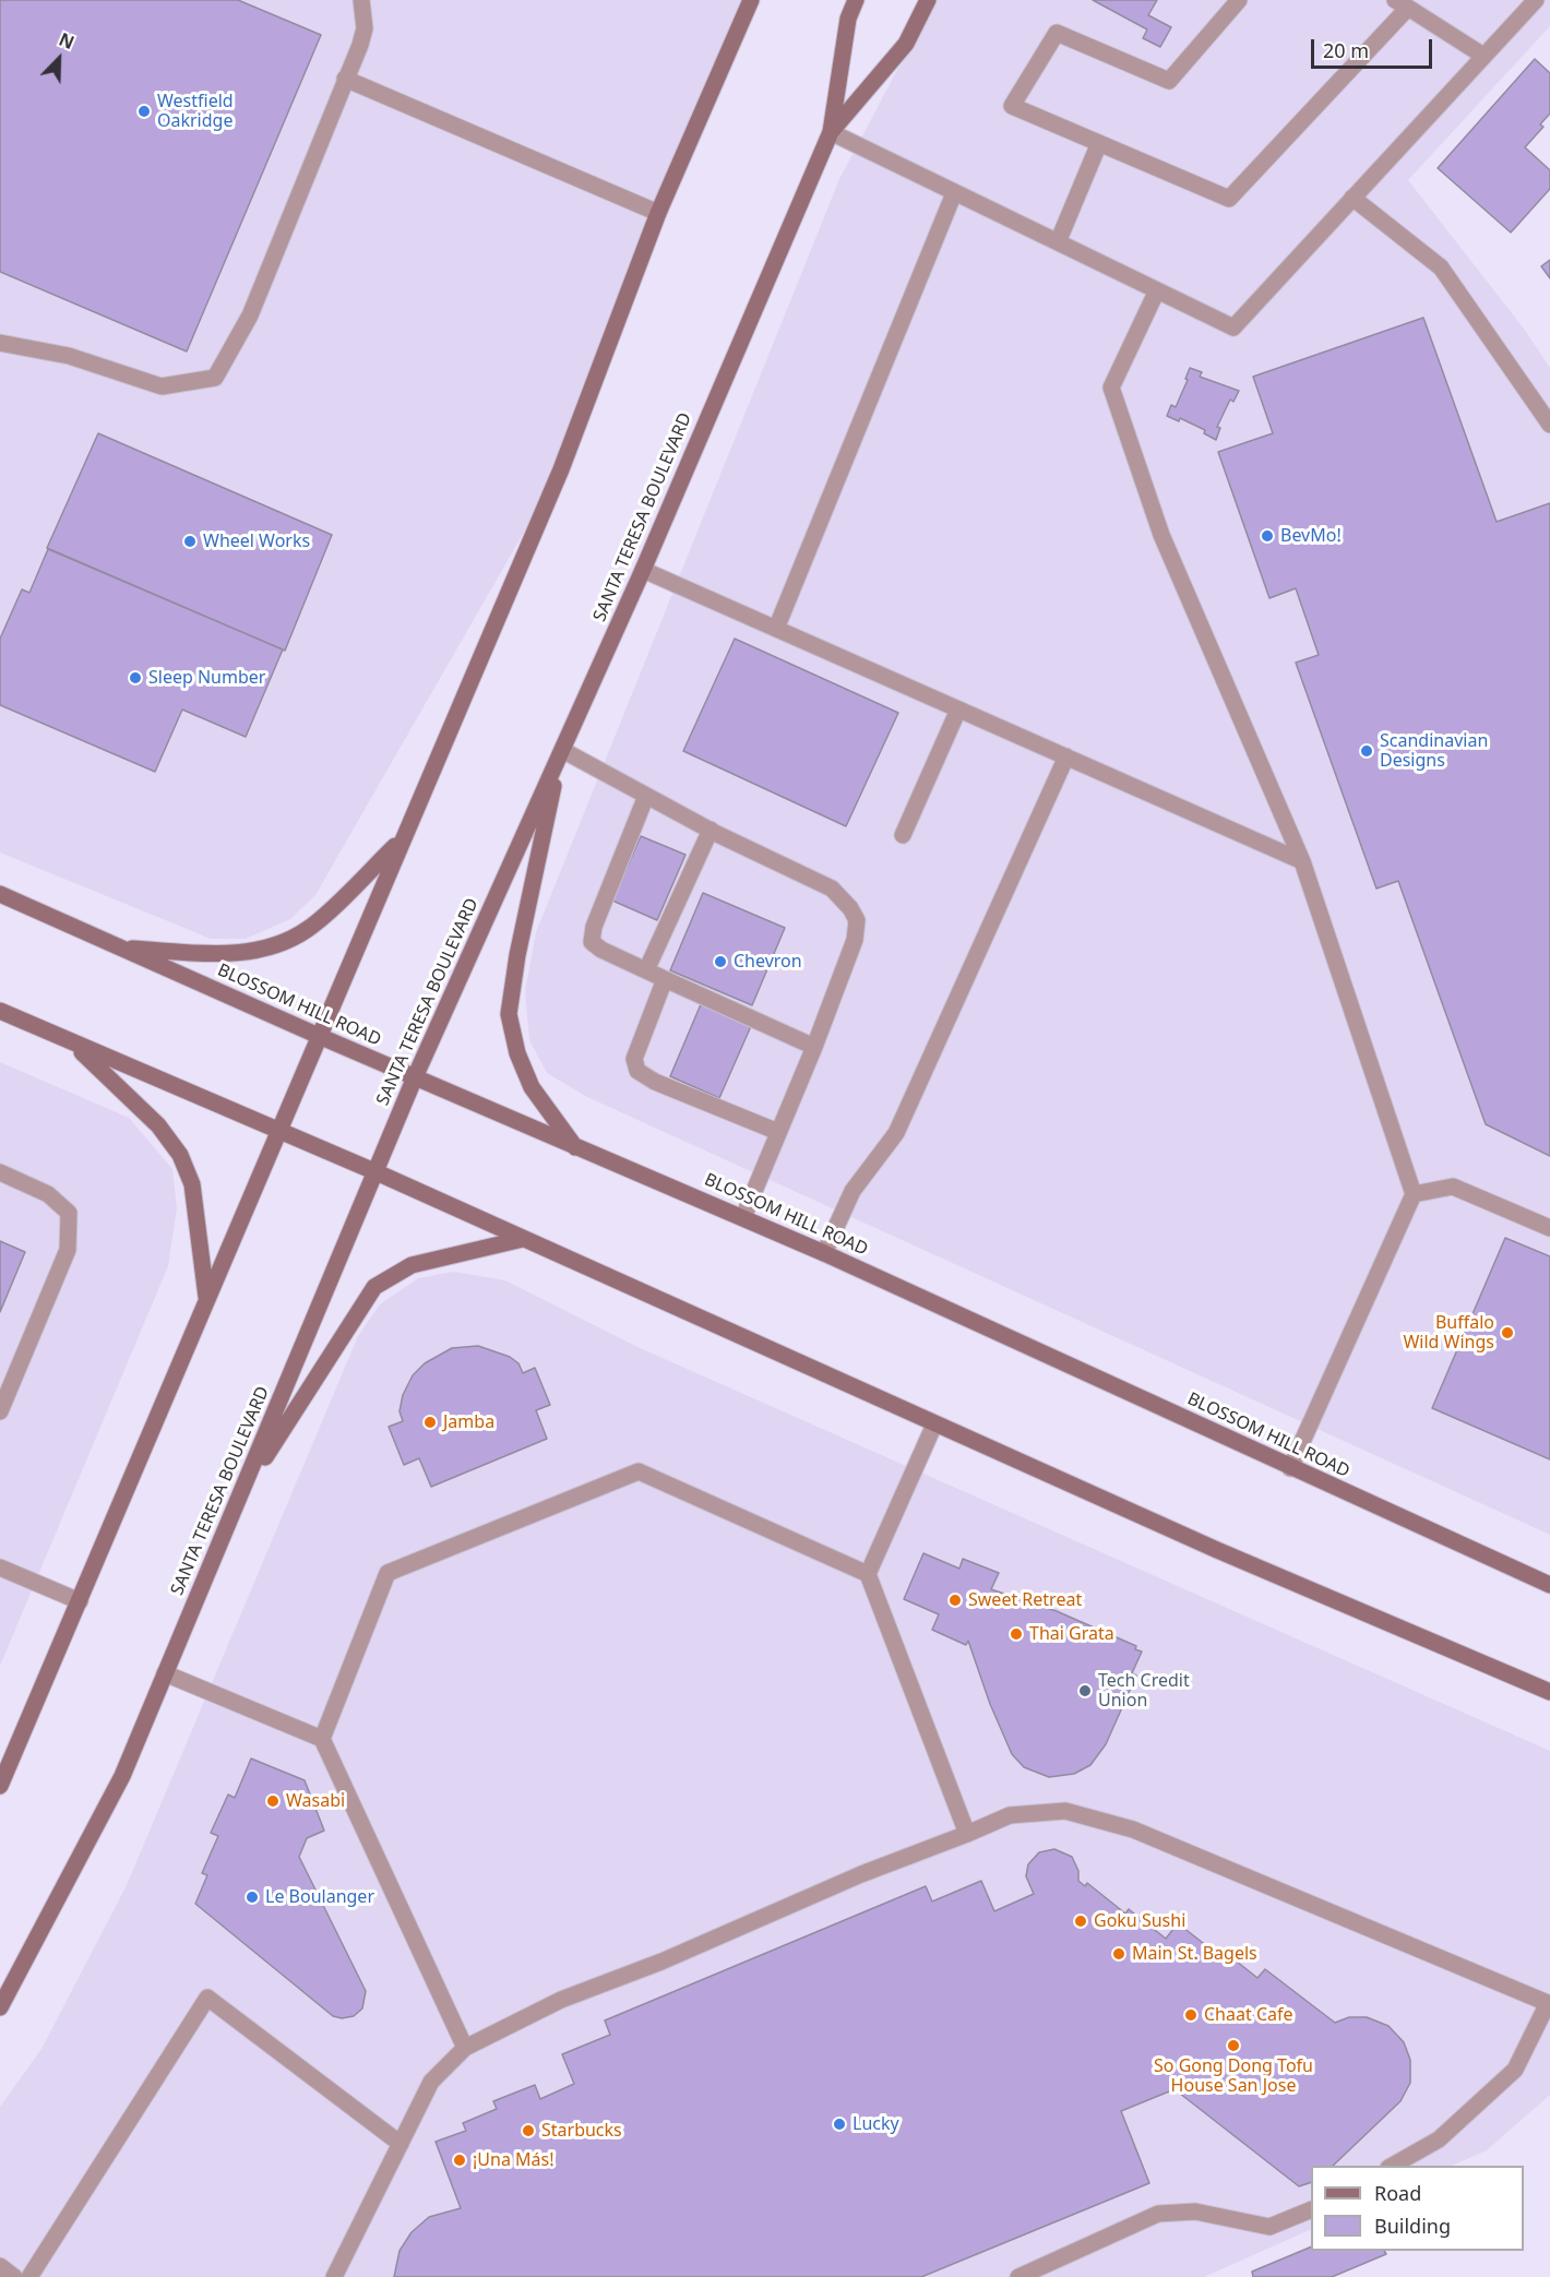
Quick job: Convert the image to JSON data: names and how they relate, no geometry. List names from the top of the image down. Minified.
{"streets":{"main road":["SANTA TERESA BOULEVARD","BLOSSOM HILL ROAD"]},"crossings":[["SANTA TERESA BOULEVARD","BLOSSOM HILL ROAD"]],"places":["Westfield Oakridge","BevMo!","Wheel Works","Sleep Number","Scandinavian Designs","Chevron","Buffalo Wild Wings","Jamba","Sweet Retreat","Thai Grata","Tech Credit Union","Wasabi","Le Boulanger","Goku Sushi","Main St. Bagels","Chaat Cafe","So Gong Dong Tofu House San Jose","Lucky","Starbucks","¡Una Más!"],"legend":["Road","Building"],"scale_bar":"20 m","north":"top right"}
